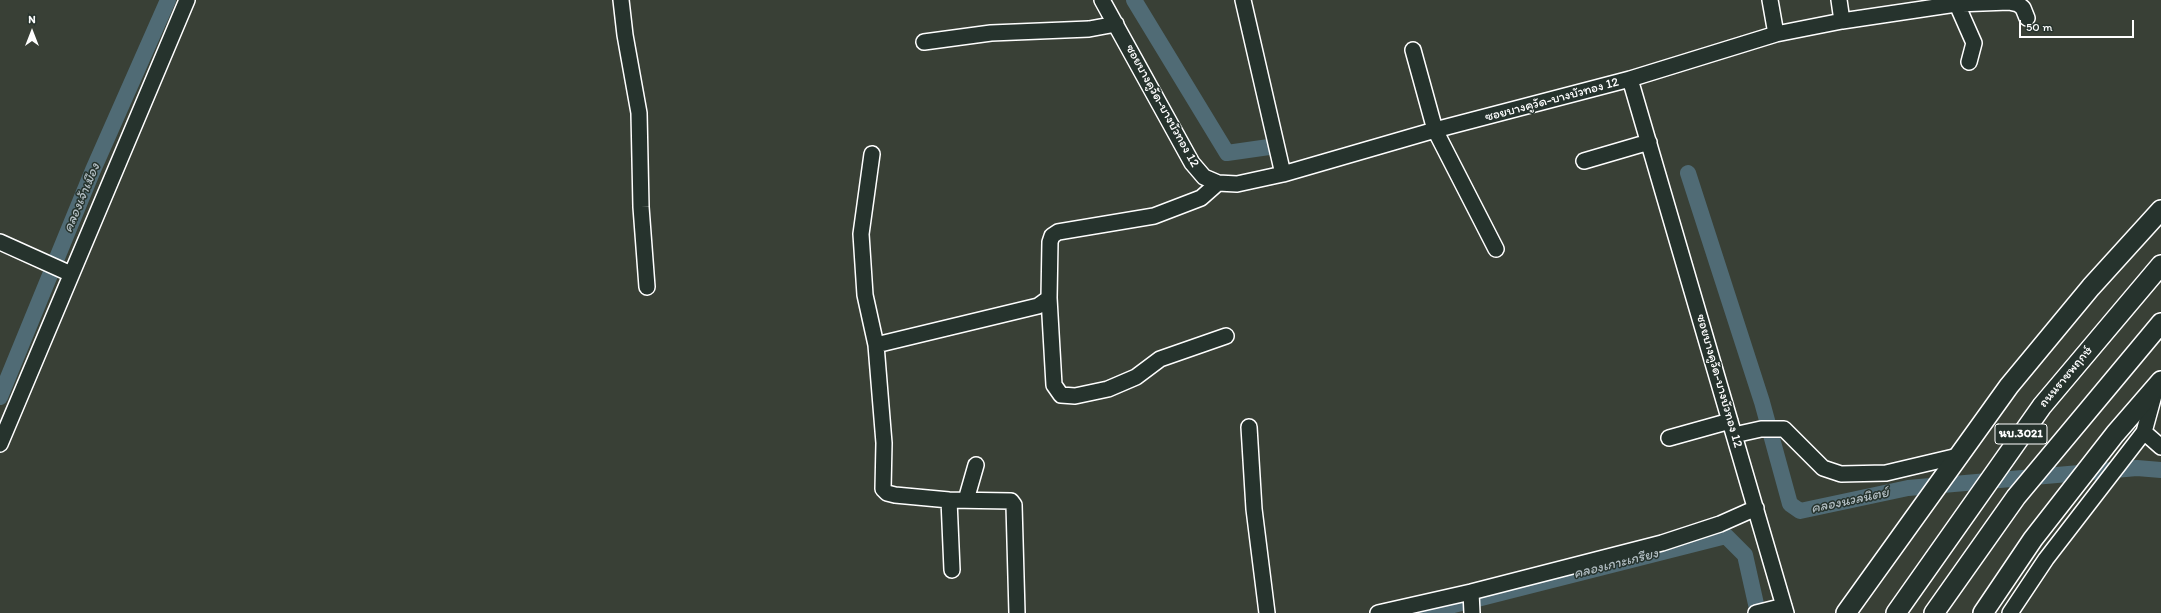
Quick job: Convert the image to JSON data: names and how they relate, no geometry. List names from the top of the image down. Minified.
{"streets":{"main road":["ถนนราชพฤกษ์","นบ.3021"],"street":["ซอยบางคูวัด-บางบัวทอง 12"]},"water":["คลองเจ้าเมือง","คลองนวลนิตย์","คลองเกาะเกรียง"],"scale_bar":"50 m","north":"top"}
